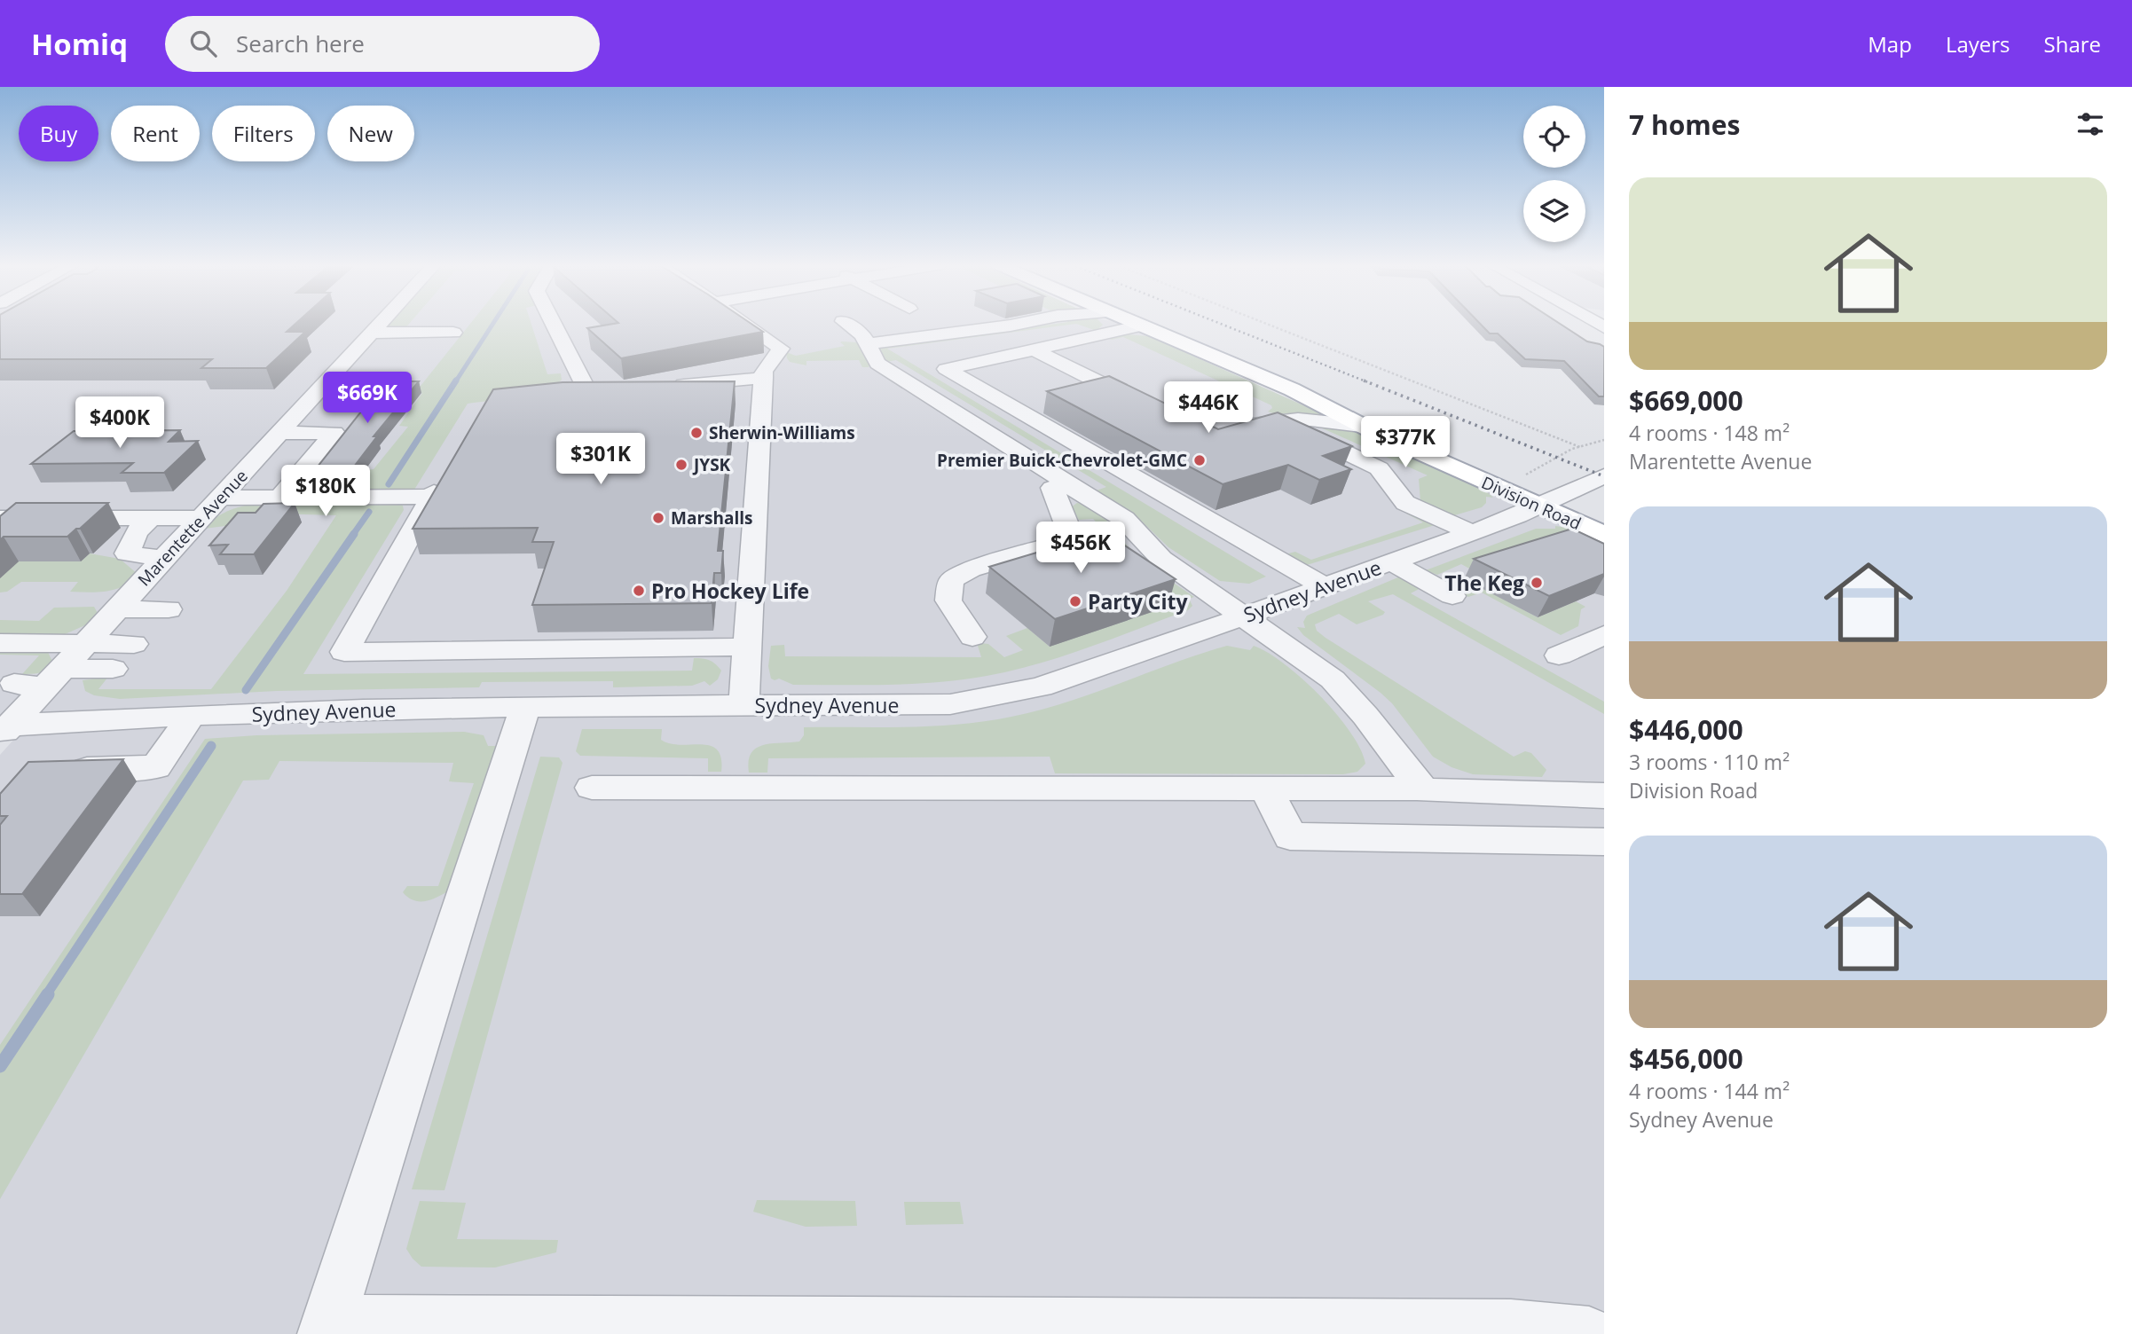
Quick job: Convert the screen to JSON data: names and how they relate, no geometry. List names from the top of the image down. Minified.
{"streets":{"main road":["Division Road"],"street":["Marentette Avenue","Sydney Avenue"]},"crossings":[["Division Road","Sydney Avenue"],["Marentette Avenue","Sydney Avenue"]],"places":["Sherwin-Williams","Premier Buick-Chevrolet-GMC","JYSK","Marshalls","The Keg","Pro Hockey Life","Party City"],"page":{"header":"Homiq","search":"Search here","nav":["Map","Layers","Share"],"heading":"7 homes","chip":["Buy","Rent","Filters","New"],"list":[{"name":"$669,000","note":"4 rooms · 148 m² · Marentette Avenue"},{"name":"$446,000","note":"3 rooms · 110 m² · Division Road"},{"name":"$456,000","note":"4 rooms · 144 m² · Sydney Avenue"}],"price":["$669K","$446K","$400K","$377K","$301K","$180K","$456K"]}}
